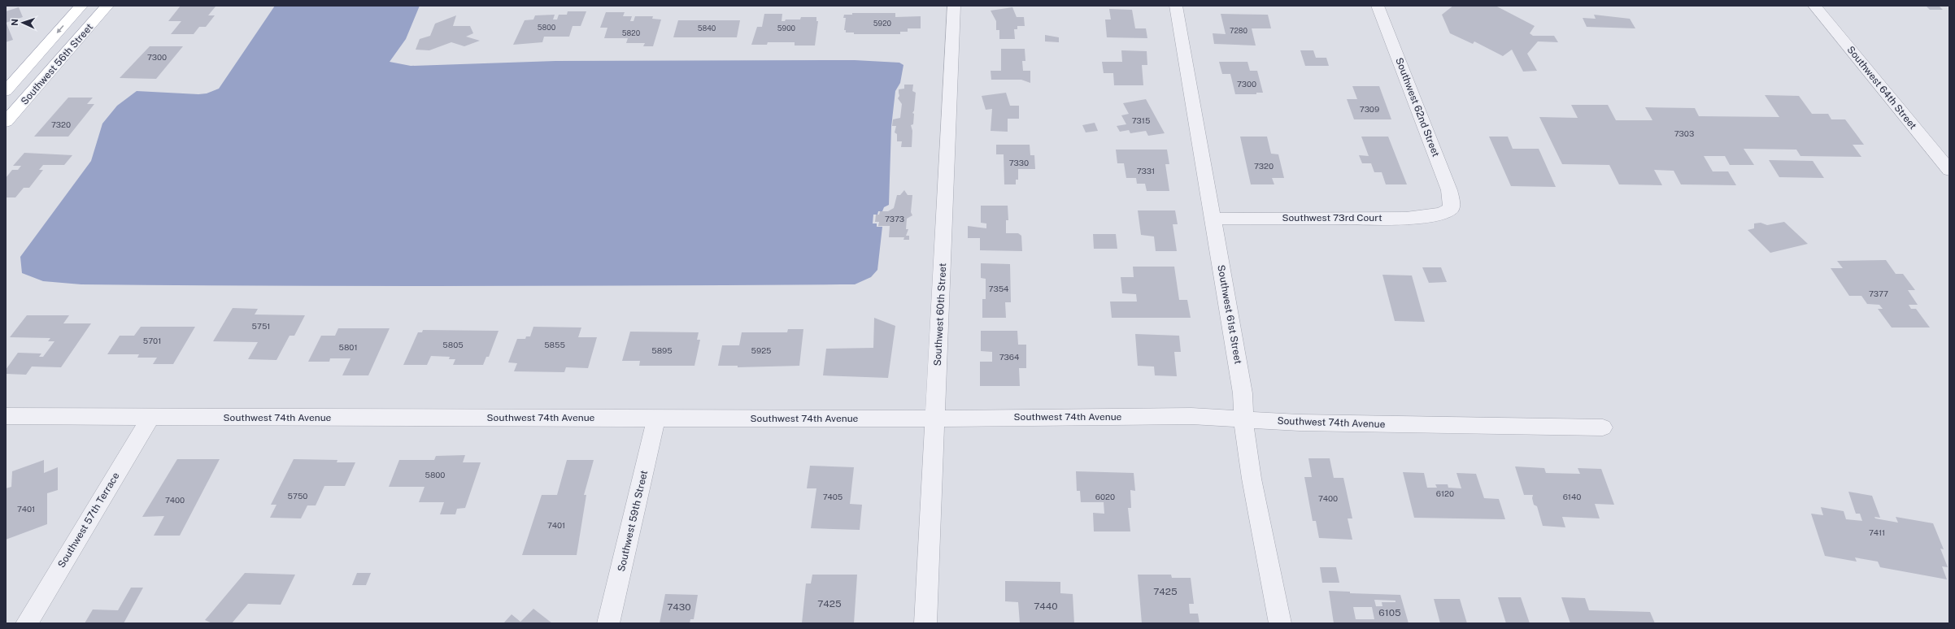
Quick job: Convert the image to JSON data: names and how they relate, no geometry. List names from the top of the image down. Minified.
{"streets":{"main road":["Southwest 56th Street"],"street":["Southwest 64th Street","Southwest 62nd Street","Southwest 73rd Court","Southwest 60th Street","Southwest 61st Street","Southwest 74th Avenue","Southwest 57th Terrace","Southwest 59th Street"]},"crossings":[["Southwest 62nd Street","Southwest 73rd Court"],["Southwest 73rd Court","Southwest 61st Street"],["Southwest 60th Street","Southwest 74th Avenue"],["Southwest 61st Street","Southwest 74th Avenue"],["Southwest 74th Avenue","Southwest 57th Terrace"],["Southwest 74th Avenue","Southwest 59th Street"]],"house_numbers":["5920","5800","5840","5900","7280","5820","7300","7300","7309","7315","7320","7303","7330","7320","7331","7373","7354","7377","5751","5701","5805","5855","5801","5895","5925","7364","5800","6120","5750","7405","6020","6140","7400","7400","7401","7401","7411","7425","7425","7440","7430","6105"],"north":"left"}
